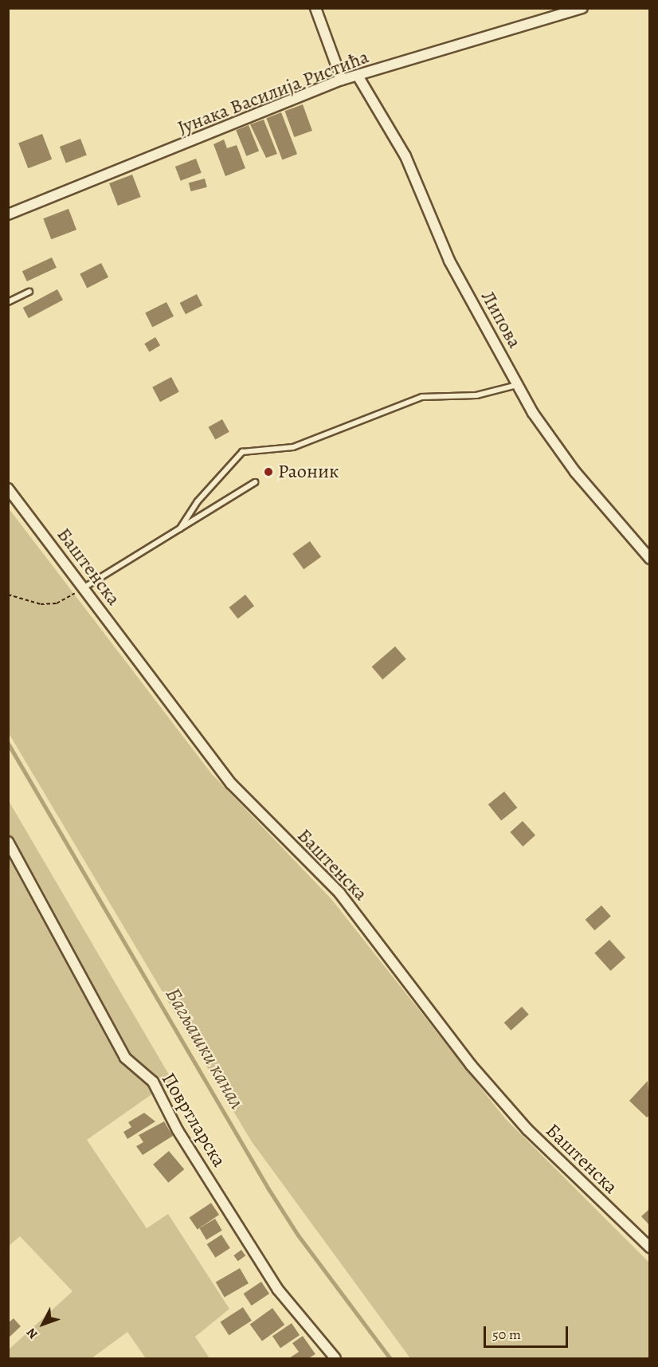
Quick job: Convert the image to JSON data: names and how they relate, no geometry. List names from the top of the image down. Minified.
{"streets":{"street":["Јунака Василија Ристића","Липова","Баштенска","Повртларска"]},"crossings":[["Јунака Василија Ристића","Липова"]],"water":["Багљашки канал"],"places":["Раоник"],"scale_bar":"50 m","north":"bottom left"}
